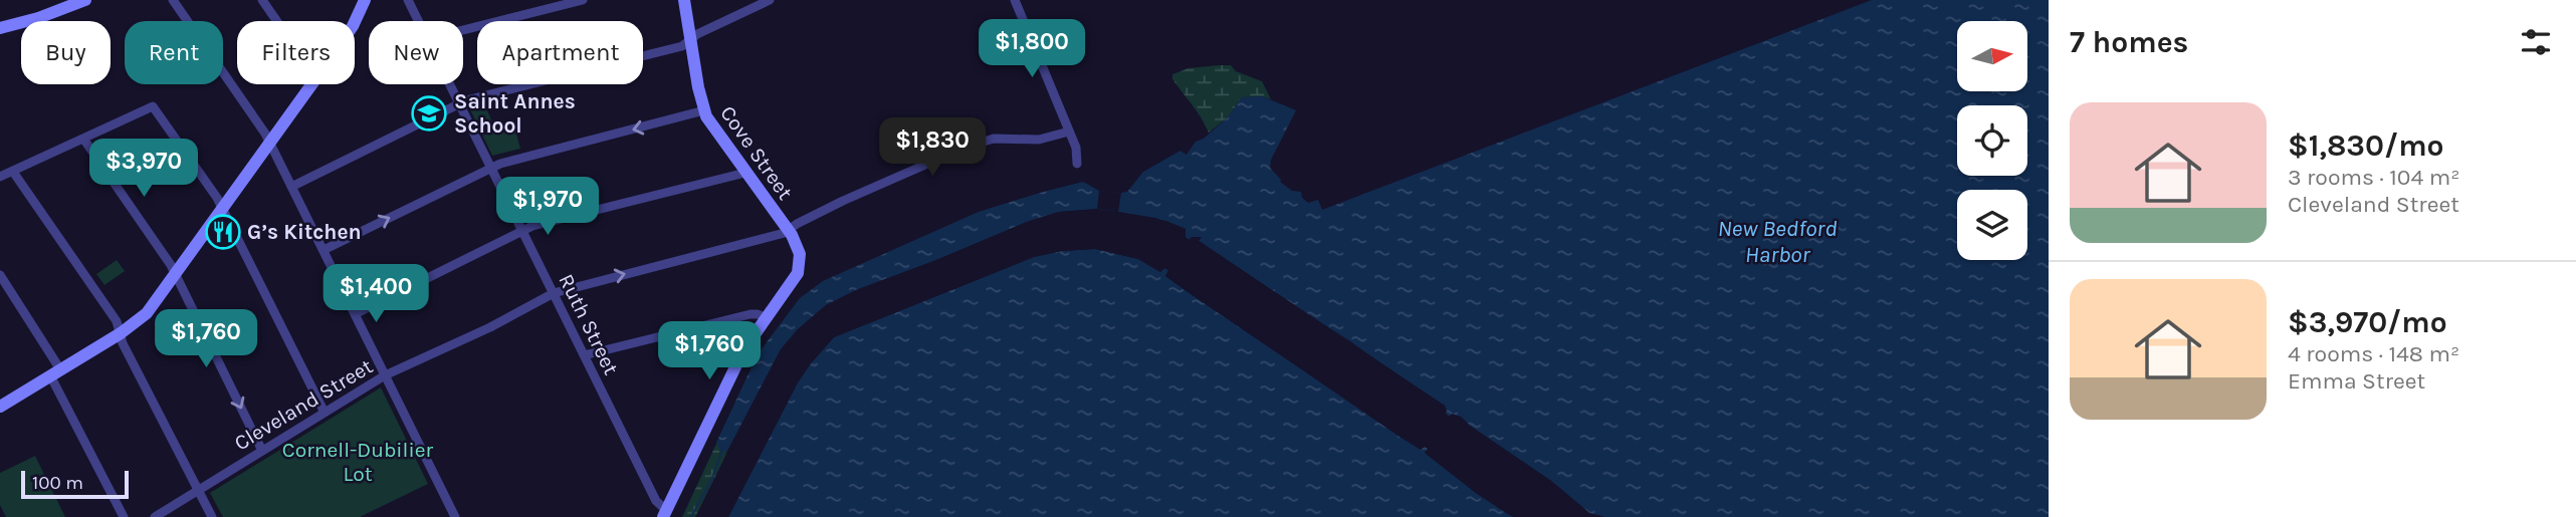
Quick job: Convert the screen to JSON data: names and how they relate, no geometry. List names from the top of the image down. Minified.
{"streets":{"main road":["Cove Street"],"street":["Ruth Street","Cleveland Street"]},"crossings":[["Cove Street","Cleveland Street"],["Ruth Street","Cleveland Street"]],"water":["New Bedford Harbor"],"parks":["Cornell-Dubilier Lot"],"places":{"school or university":["Saint Annes School"],"restaurant":["G’s Kitchen"]},"scale_bar":"100 m","north":"right","page":{"heading":"7 homes","price":["$1,800","$1,830","$3,970","$1,970","$1,400","$1,760","$1,760"],"chip":["Buy","Rent","Filters","New","Apartment"],"list":[{"name":"$1,830/mo","note":"3 rooms · 104 m² · Cleveland Street"},{"name":"$3,970/mo","note":"4 rooms · 148 m² · Emma Street"}],"scale":"100 m"}}
